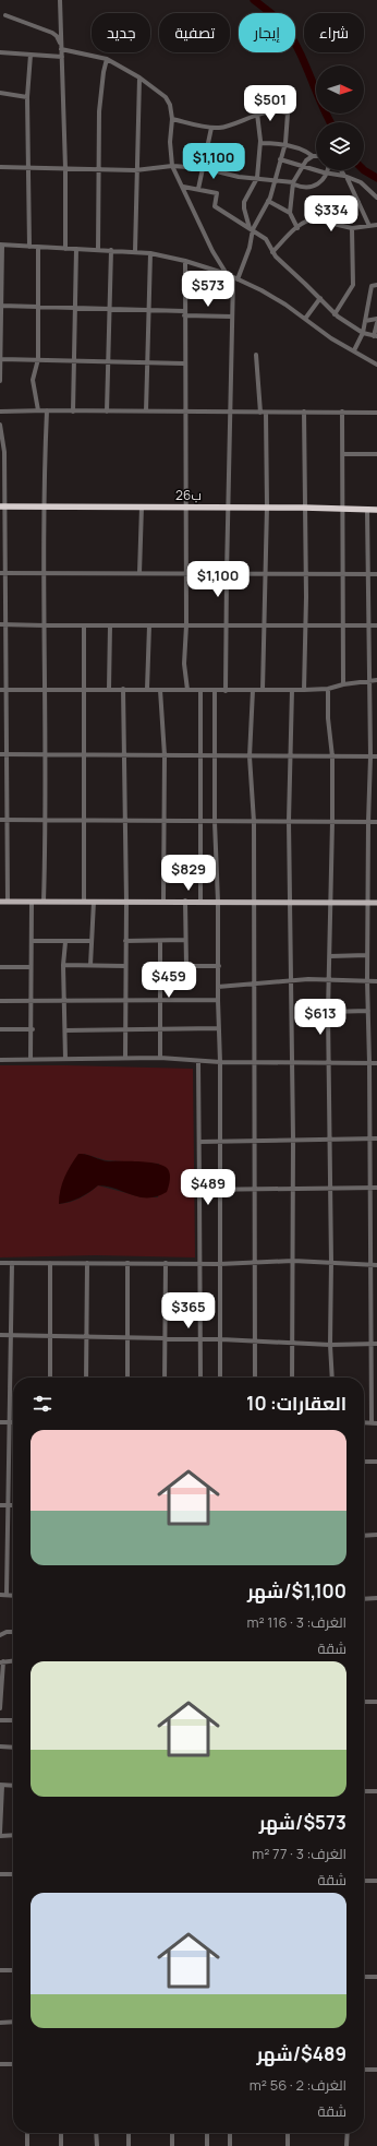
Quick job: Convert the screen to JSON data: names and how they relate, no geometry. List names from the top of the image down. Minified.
{"streets":{"highway":["26ب"]},"north":"right","page":{"chip":["شراء","إيجار","تصفية","جديد"],"price":["$501","$1,100","$334","$573","$1,100","$829","$459","$613","$489","$365"],"heading":"العقارات: 10","list":[{"name":"$1,100/شهر","note":"الغرف: 3 · 116 m² · شقة"},{"name":"$573/شهر","note":"الغرف: 3 · 77 m² · شقة"},{"name":"$489/شهر","note":"الغرف: 2 · 56 m² · شقة"}]}}
